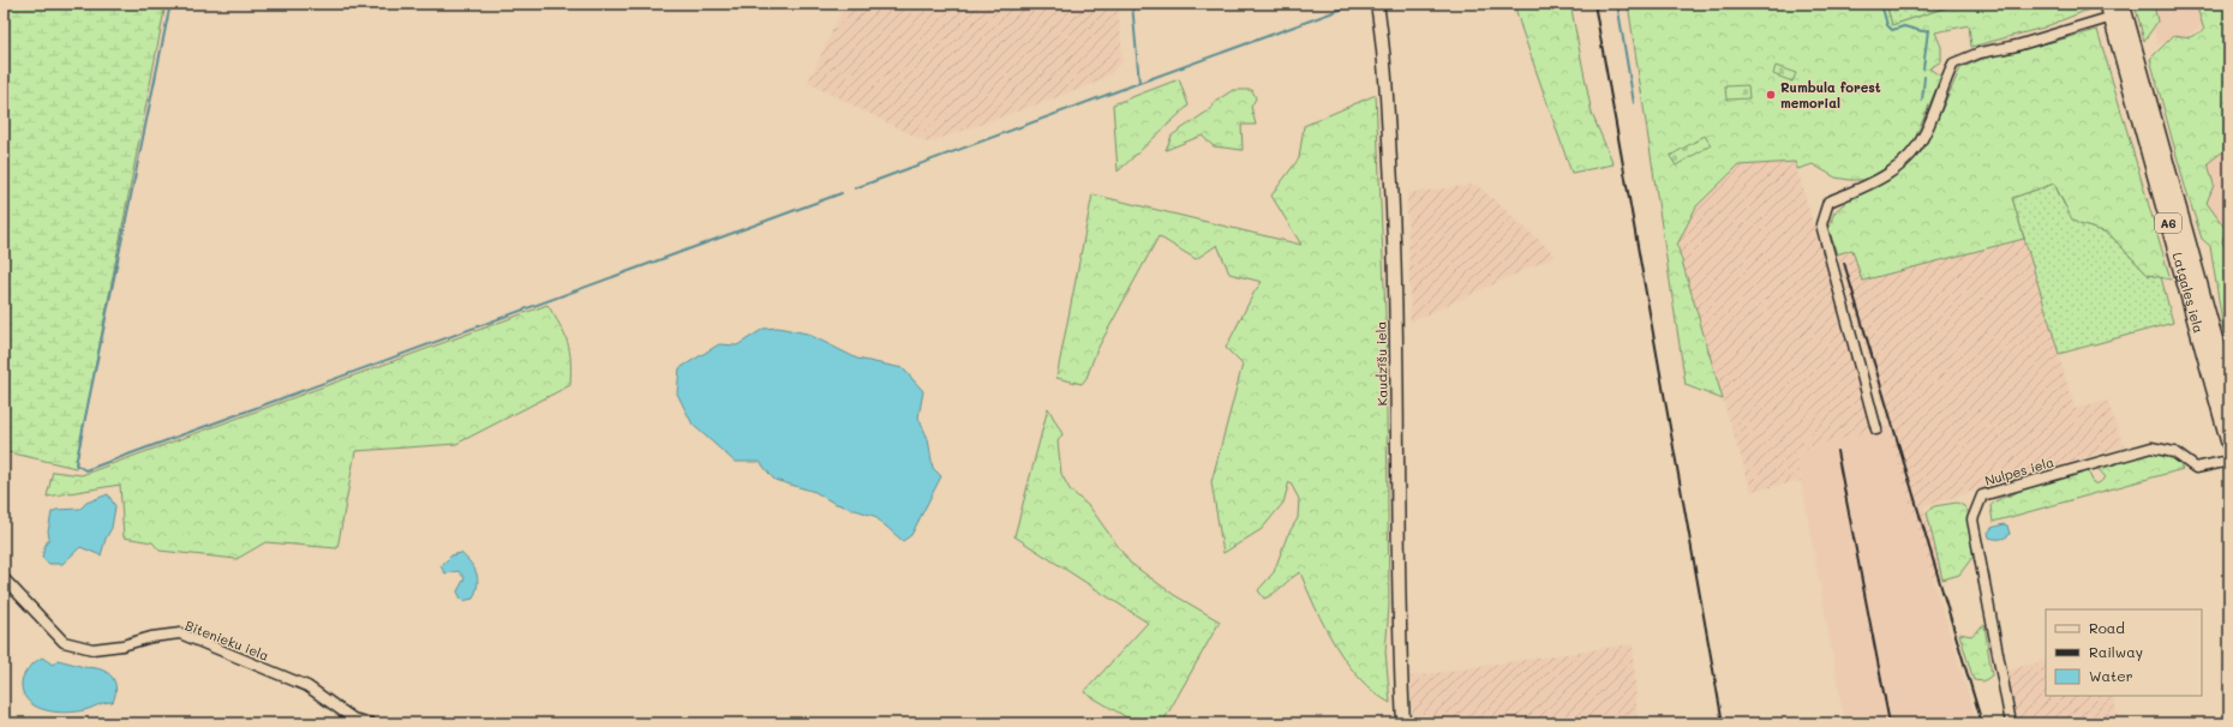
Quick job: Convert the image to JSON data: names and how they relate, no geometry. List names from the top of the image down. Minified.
{"streets":{"highway":["A6","Latgales iela"],"street":["Kaudzīšu iela","Nulpes iela","Bitenieku iela"]},"places":["Rumbula forest memorial"],"legend":["Road","Railway","Water"]}
